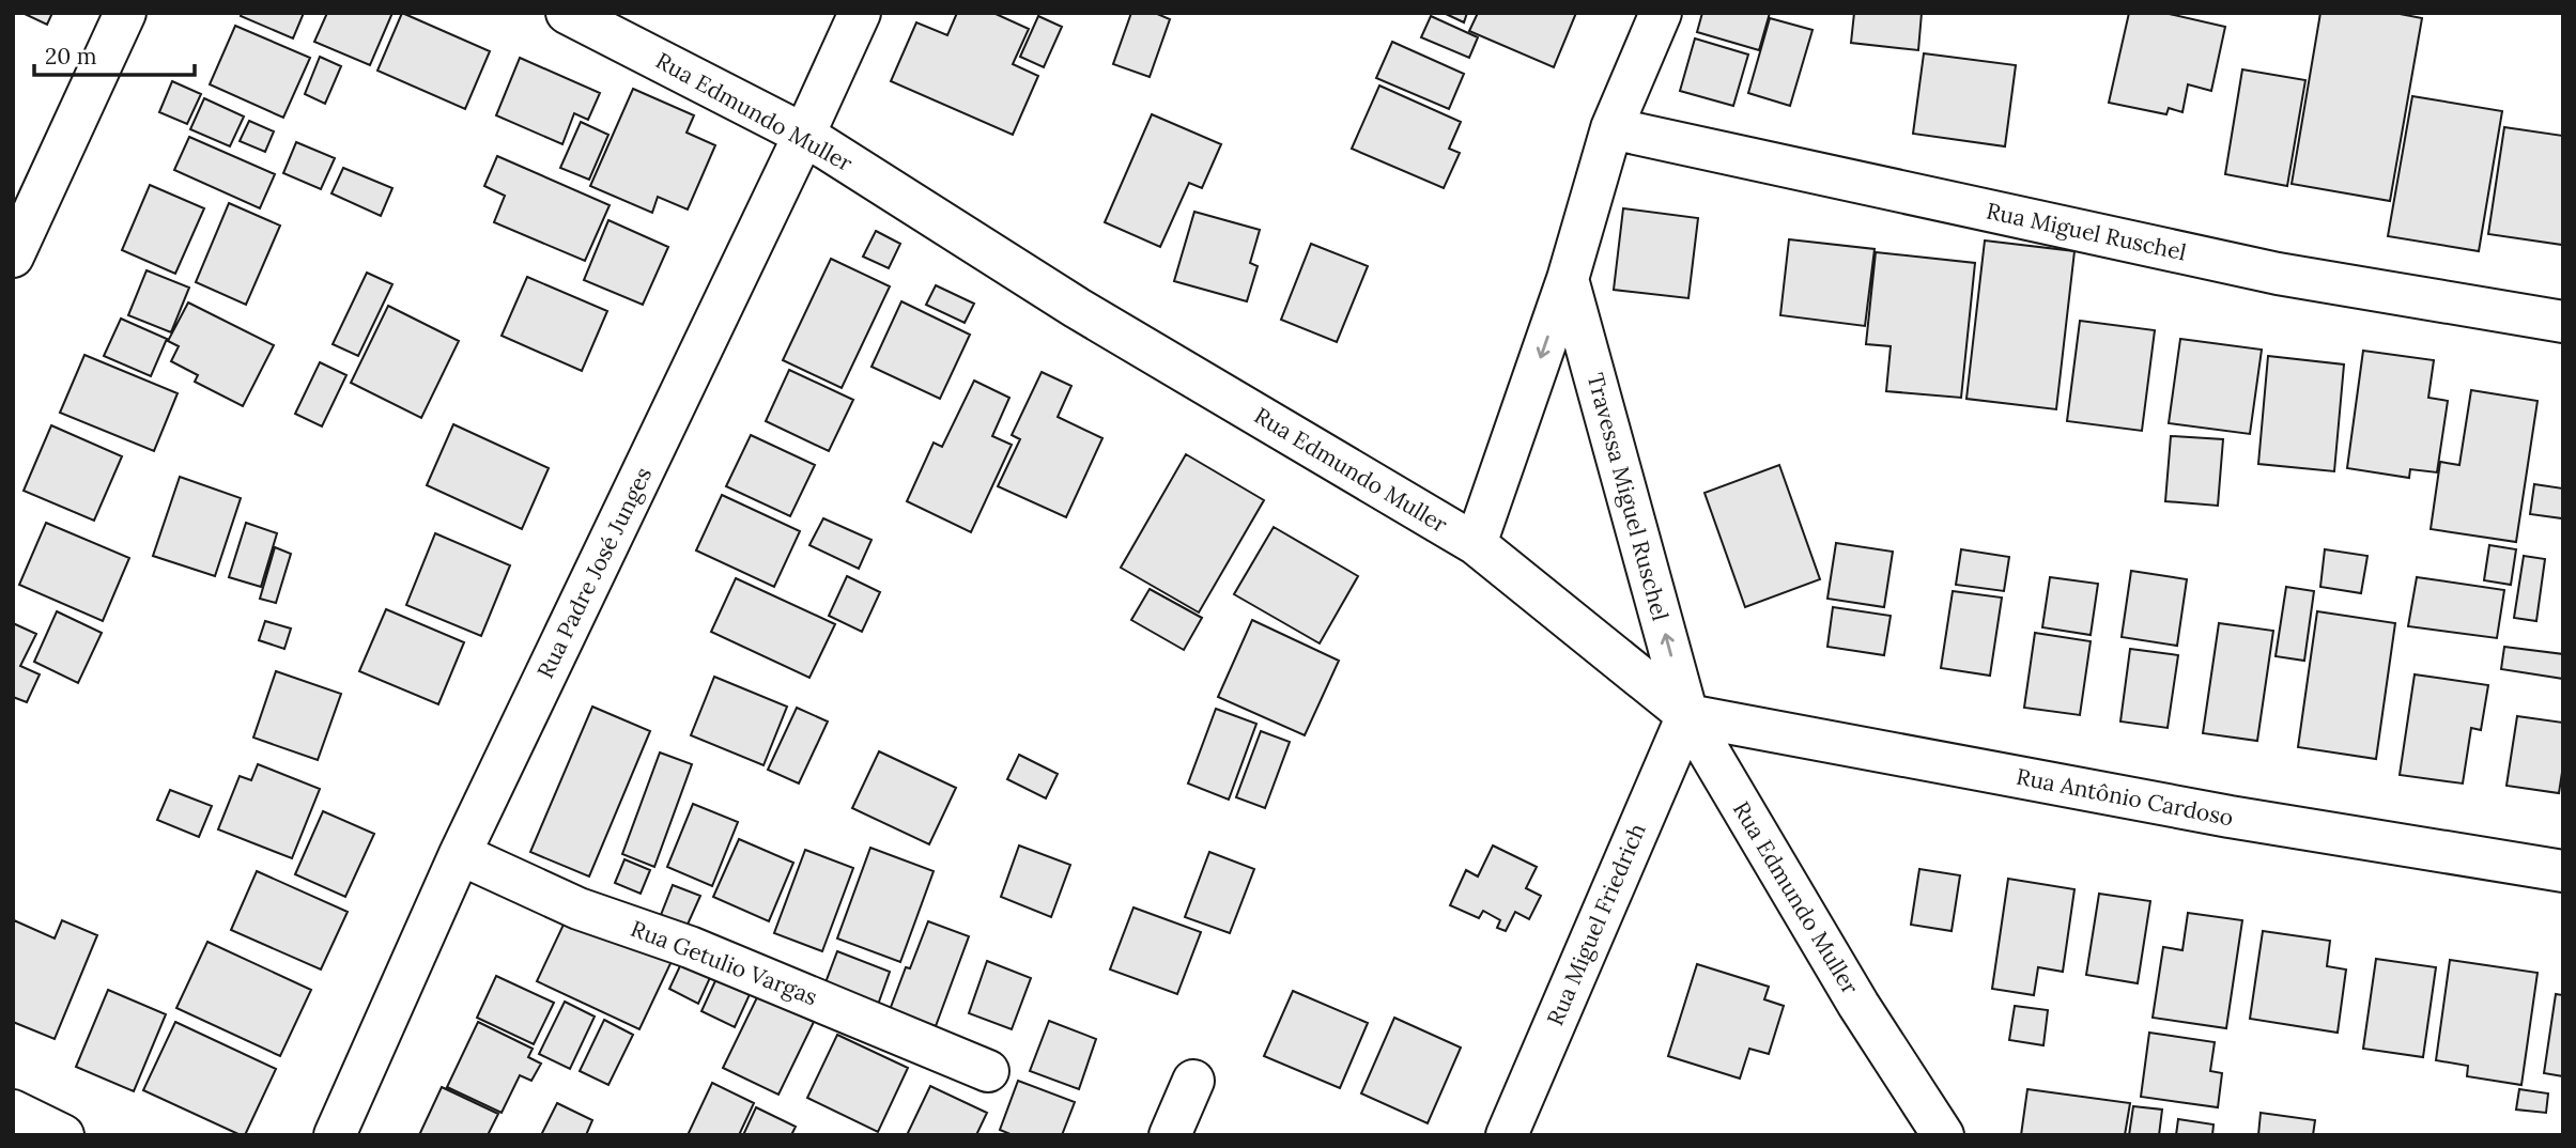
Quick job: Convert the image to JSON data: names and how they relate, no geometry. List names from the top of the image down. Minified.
{"streets":{"street":["Rua Edmundo Muller","Rua Miguel Ruschel","Travessa Miguel Ruschel","Rua Padre José Junges","Rua Antônio Cardoso","Rua Miguel Friedrich","Rua Getulio Vargas"]},"crossings":[["Rua Edmundo Muller","Travessa Miguel Ruschel"],["Rua Edmundo Muller","Rua Padre José Junges"],["Rua Edmundo Muller","Rua Antônio Cardoso"],["Rua Edmundo Muller","Rua Miguel Friedrich"],["Travessa Miguel Ruschel","Rua Antônio Cardoso"],["Travessa Miguel Ruschel","Rua Miguel Friedrich"],["Rua Padre José Junges","Rua Getulio Vargas"],["Rua Antônio Cardoso","Rua Miguel Friedrich"]],"one_way":["Travessa Miguel Ruschel"],"scale_bar":"20 m"}
